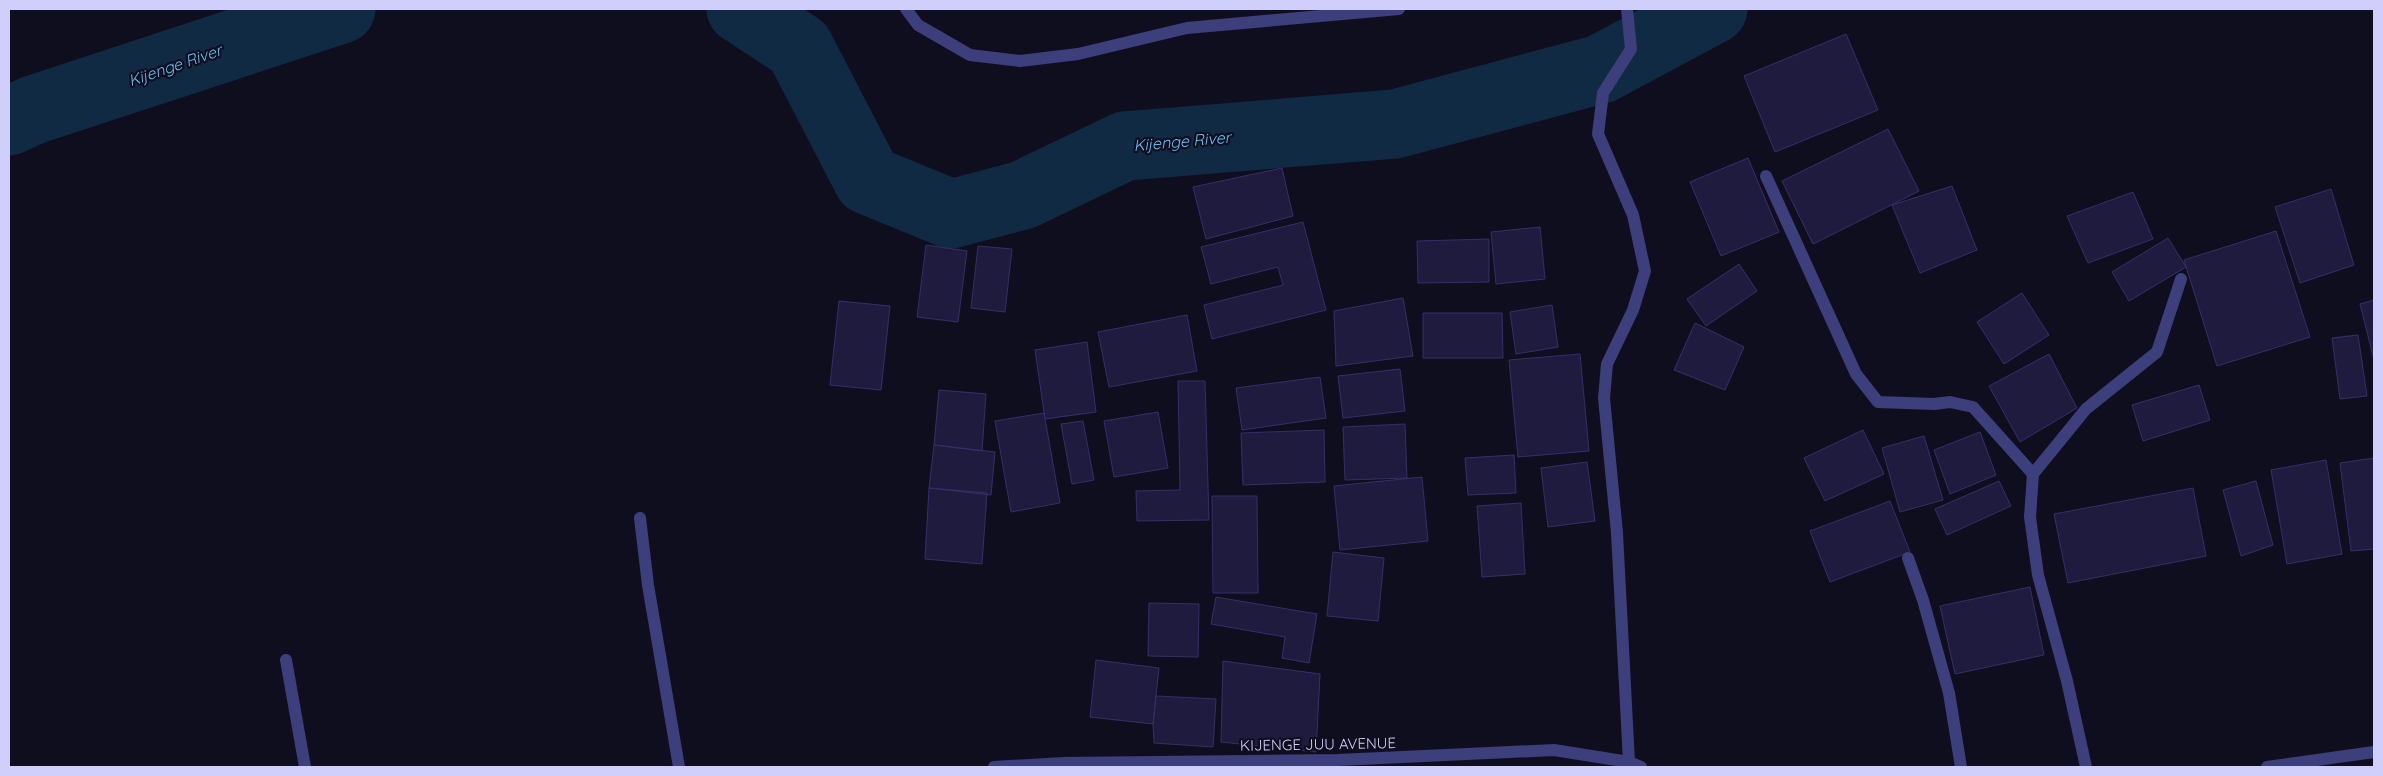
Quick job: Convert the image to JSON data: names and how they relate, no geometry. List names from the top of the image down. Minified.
{"streets":{"street":["KIJENGE JUU AVENUE"]},"water":["Kijenge River"]}
